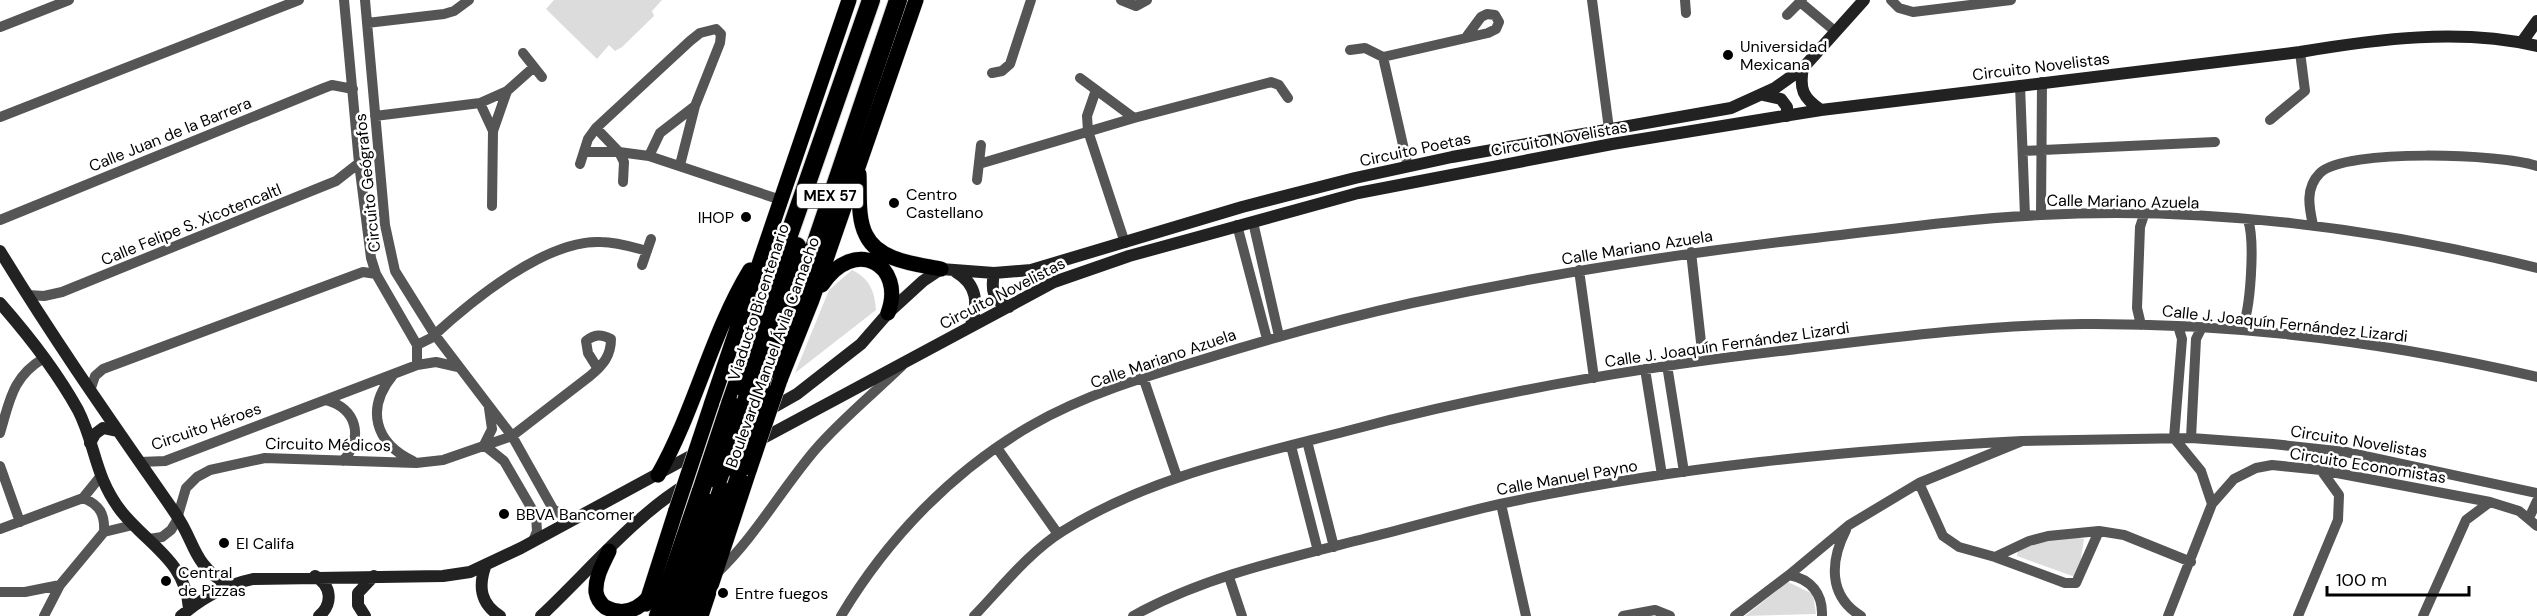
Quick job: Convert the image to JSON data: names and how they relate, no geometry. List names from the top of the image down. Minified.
{"streets":{"highway":["MEX 57","Viaducto Bicentenario","Boulevard Manuel Ávila Camacho"],"main road":["Circuito Novelistas","Circuito Poetas","Circuito Héroes"],"street":["Calle Juan de la Barrera","Circuito Geógrafos","Calle Mariano Azuela","Calle Felipe S. Xicotencaltl","Calle J. Joaquín Fernández Lizardi","Circuito Médicos","Circuito Economistas","Calle Manuel Payno"]},"crossings":[["Circuito Novelistas","Boulevard Manuel Ávila Camacho"],["Circuito Novelistas","Calle Manuel Payno"],["Circuito Geógrafos","Circuito Héroes"],["Circuito Geógrafos","Circuito Médicos"],["Calle Felipe S. Xicotencaltl","Circuito Héroes"],["Viaducto Bicentenario","Boulevard Manuel Ávila Camacho"],["Circuito Héroes","Circuito Médicos"]],"places":["Universidad Mexicana","Centro Castellano","IHOP","BBVA Bancomer","El Califa","Central de Pizzas","Entre fuegos"],"scale_bar":"100 m"}
